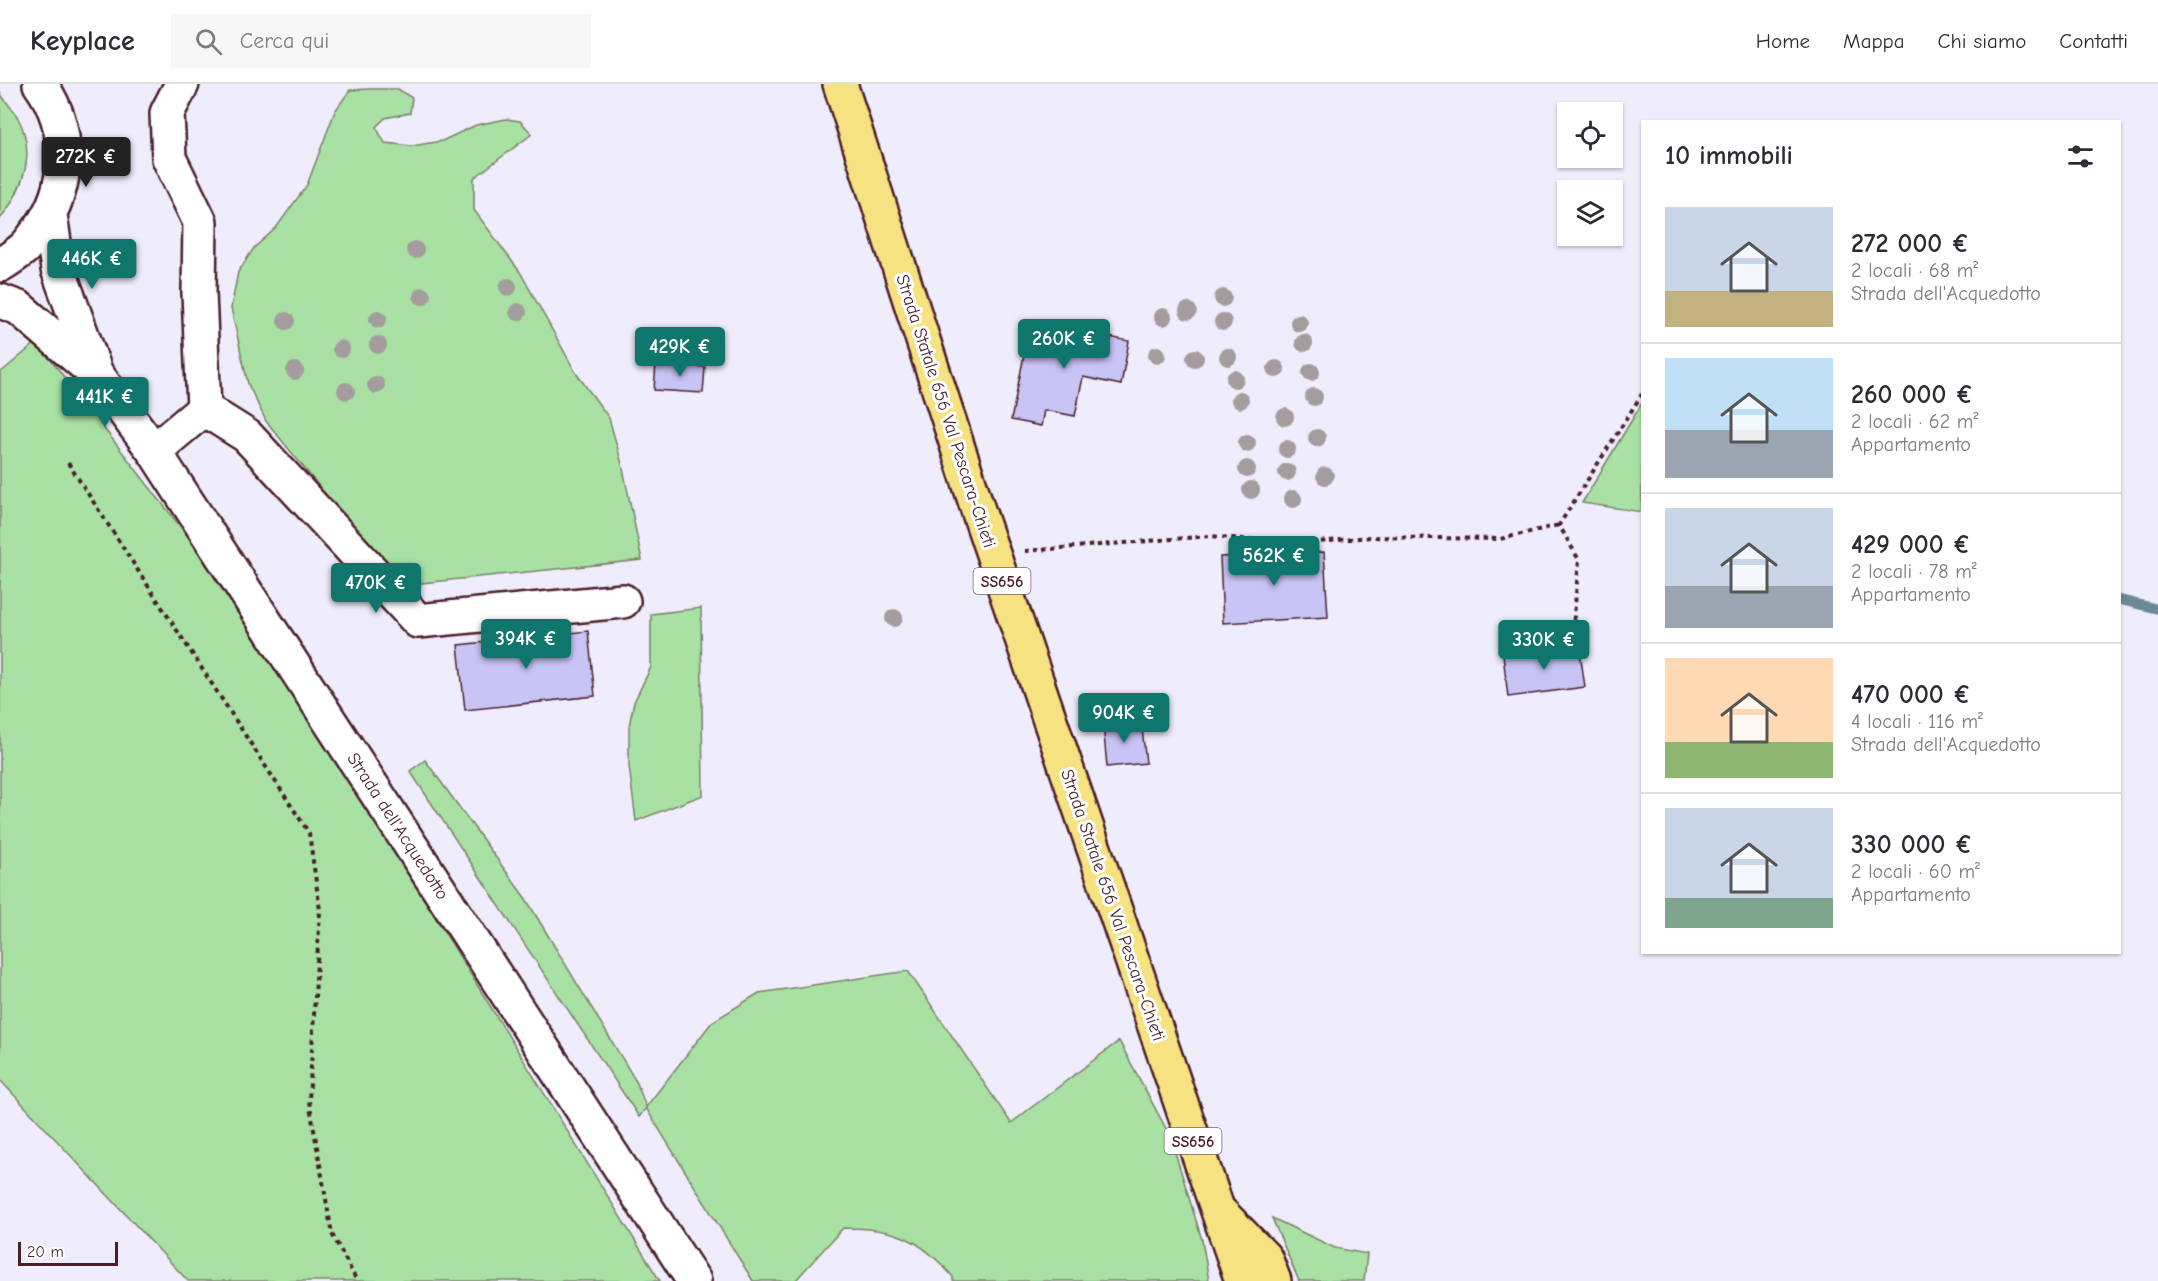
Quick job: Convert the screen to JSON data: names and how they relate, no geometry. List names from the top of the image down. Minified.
{"streets":{"highway":["Strada Statale 656 Val Pescara-Chieti","SS656"],"street":["Strada dell'Acquedotto"]},"scale_bar":"20 m","page":{"header":"Keyplace","search":"Cerca qui","nav":["Home","Mappa","Chi siamo","Contatti"],"heading":"10 immobili","price":["272K €","446K €","260K €","429K €","441K €","562K €","470K €","394K €","330K €","904K €"],"list":[{"name":"272 000 €","note":"2 locali · 68 m² · Strada dell'Acquedotto"},{"name":"260 000 €","note":"2 locali · 62 m² · Appartamento"},{"name":"429 000 €","note":"2 locali · 78 m² · Appartamento"},{"name":"470 000 €","note":"4 locali · 116 m² · Strada dell'Acquedotto"},{"name":"330 000 €","note":"2 locali · 60 m² · Appartamento"}],"scale":"20 m"}}
